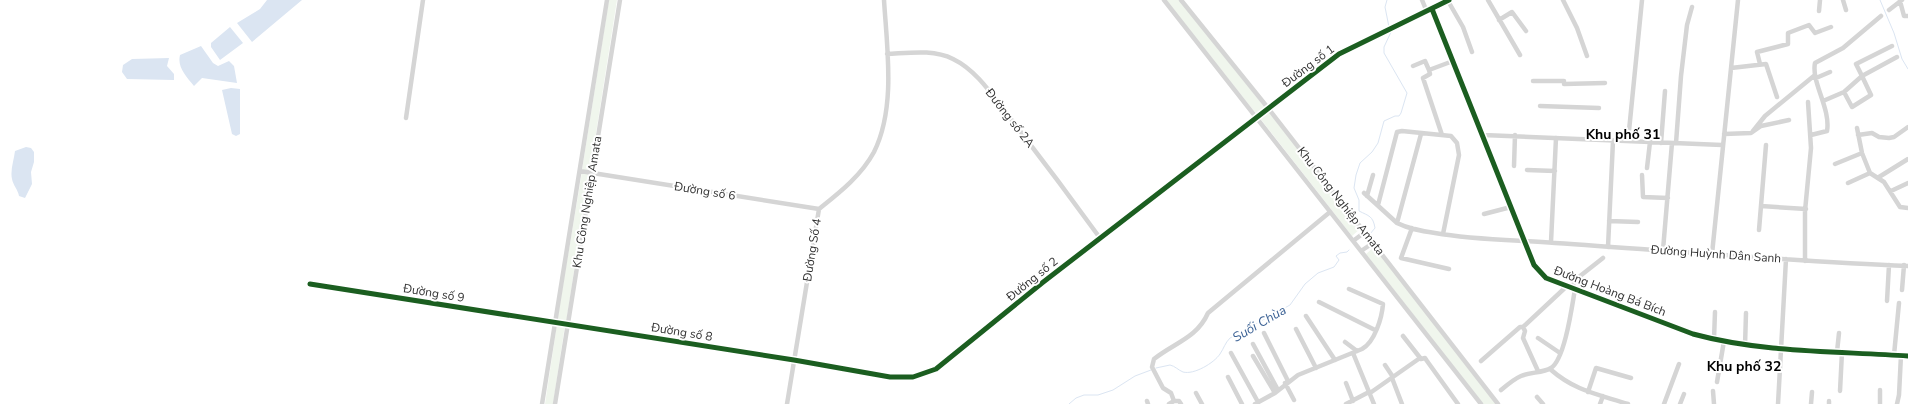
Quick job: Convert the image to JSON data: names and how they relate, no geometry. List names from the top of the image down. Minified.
{"streets":{"street":["Đường số 1","Đường số 2A","Đường số 6","Khu Công Nghiệp Amata","Đường Số 4","Đường Huỳnh Dân Sanh","Đường số 2","Đường Hoàng Bá Bích","Đường số 9","Đường số 8"]},"crossings":[["Đường số 1","Khu Công Nghiệp Amata"],["Đường số 1","Đường số 2"],["Đường số 1","Đường Hoàng Bá Bích"],["Đường số 2A","Đường Số 4"],["Đường số 2A","Đường số 2"],["Đường số 6","Khu Công Nghiệp Amata"],["Đường số 6","Đường Số 4"],["Khu Công Nghiệp Amata","Đường số 2"],["Khu Công Nghiệp Amata","Đường số 9"],["Khu Công Nghiệp Amata","Đường số 8"],["Đường Số 4","Đường số 2"],["Đường Số 4","Đường số 8"],["Đường Huỳnh Dân Sanh","Đường Hoàng Bá Bích"],["Đường số 2","Đường số 8"],["Đường số 9","Đường số 8"]],"districts":["Khu phố 31","Khu phố 32"],"water":["Suối Chùa"]}
